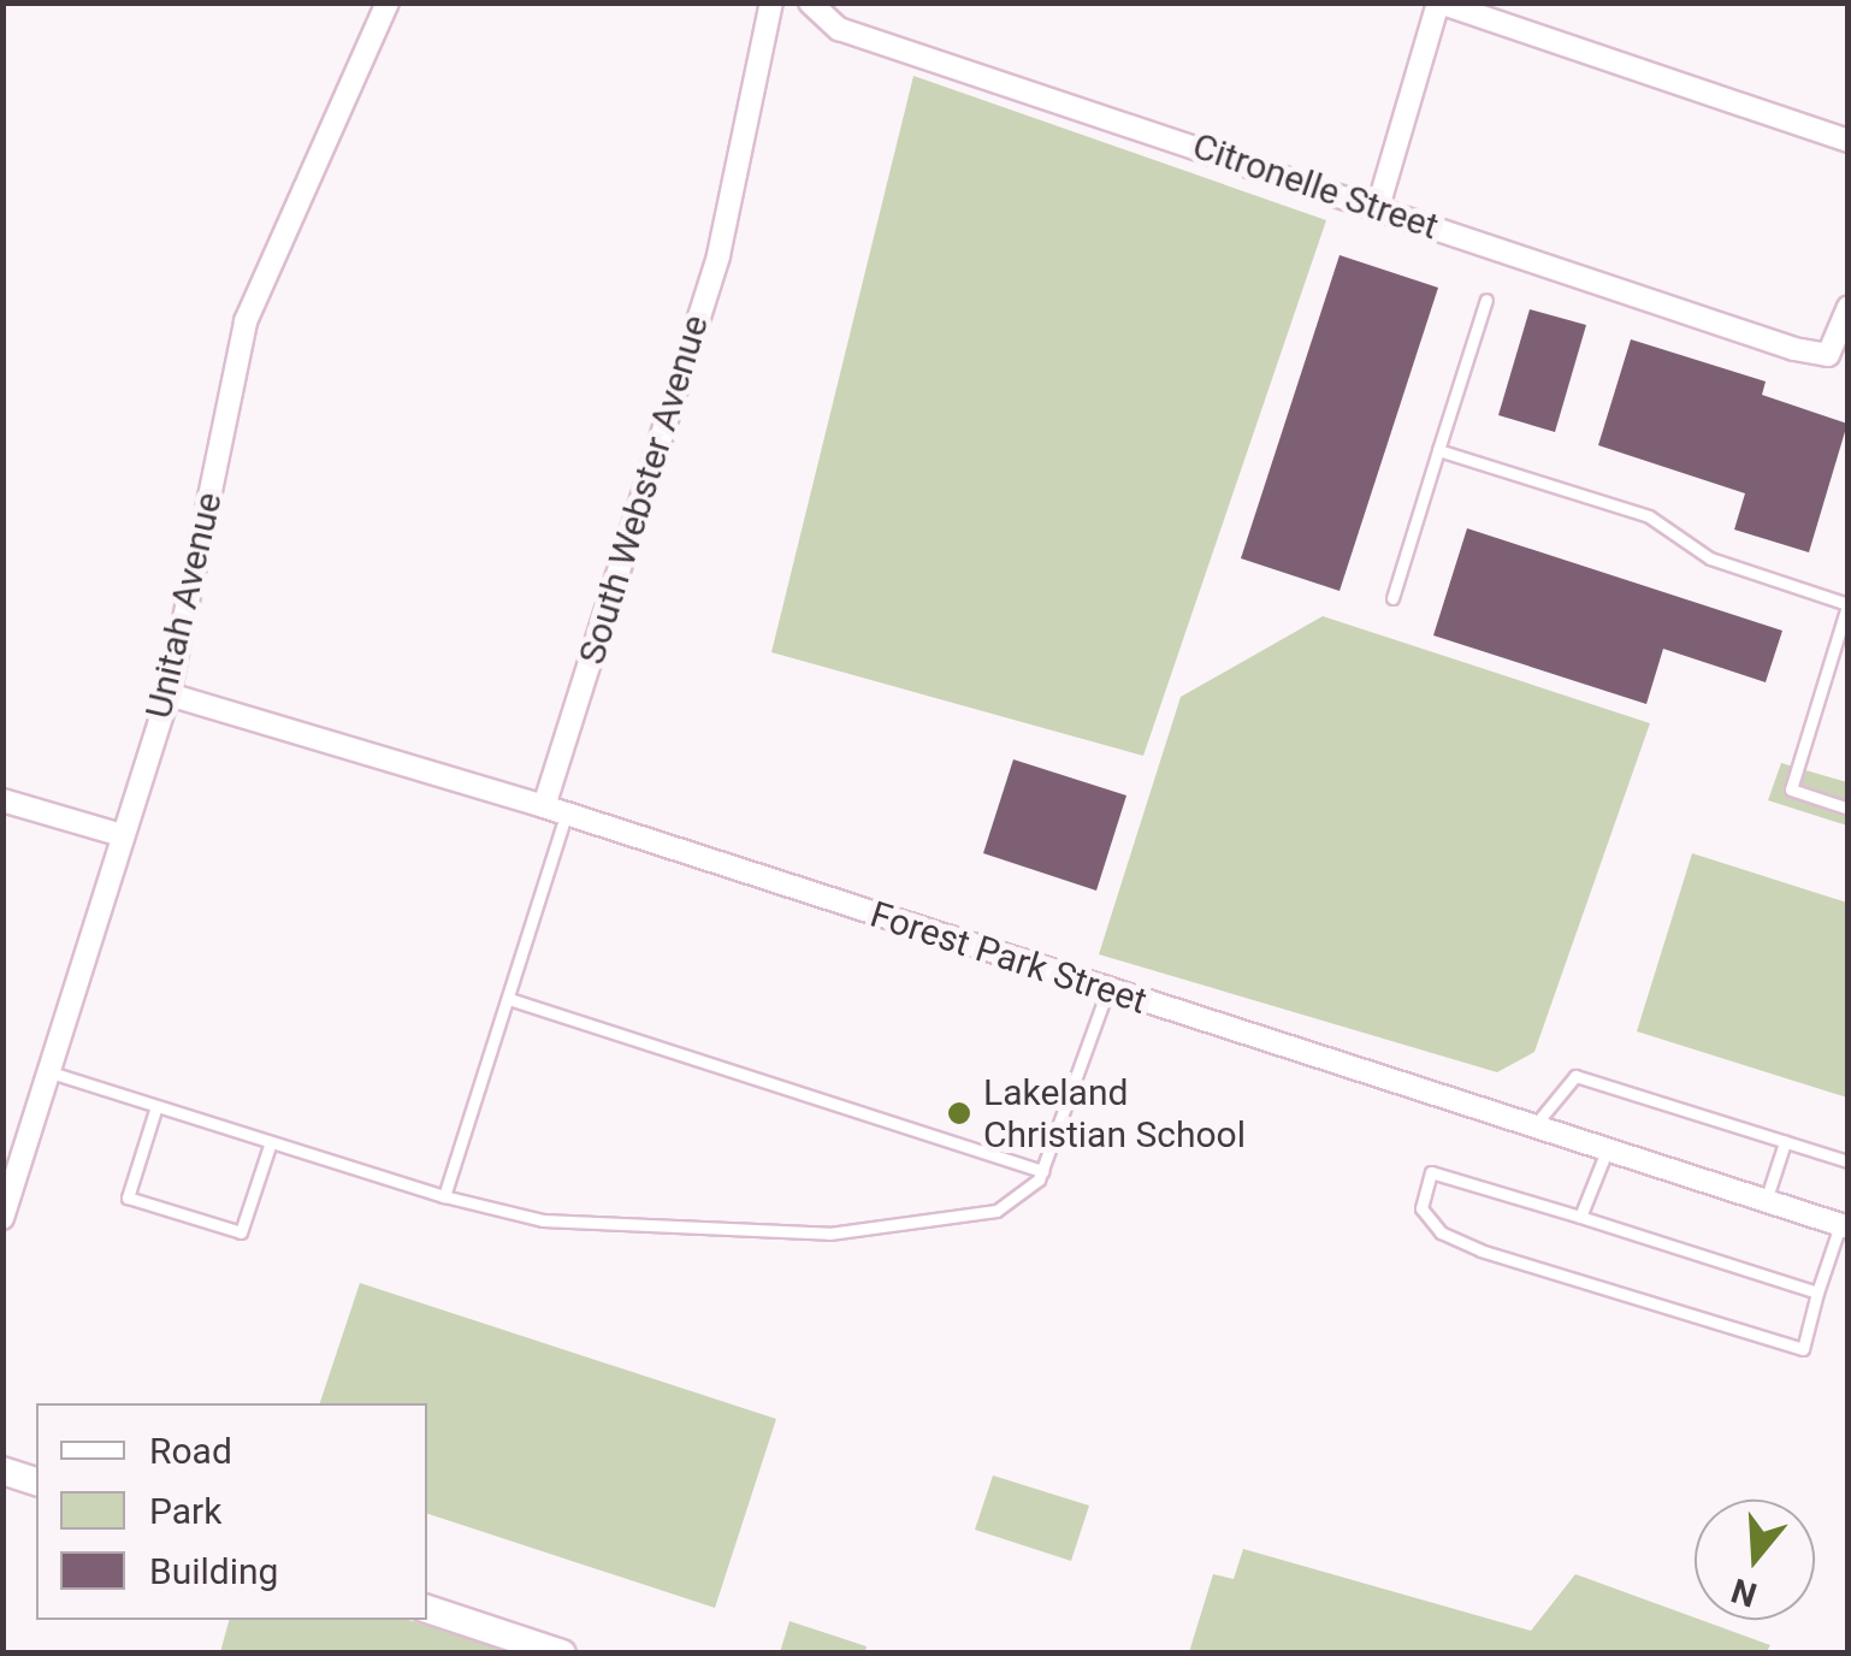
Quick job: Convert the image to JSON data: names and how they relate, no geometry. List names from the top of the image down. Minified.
{"streets":{"street":["Citronelle Street","South Webster Avenue","Unitah Avenue","Forest Park Street"]},"crossings":[["South Webster Avenue","Forest Park Street"],["Unitah Avenue","Forest Park Street"]],"places":["Lakeland Christian School"],"legend":["Road","Park","Building"],"north":"bottom"}
